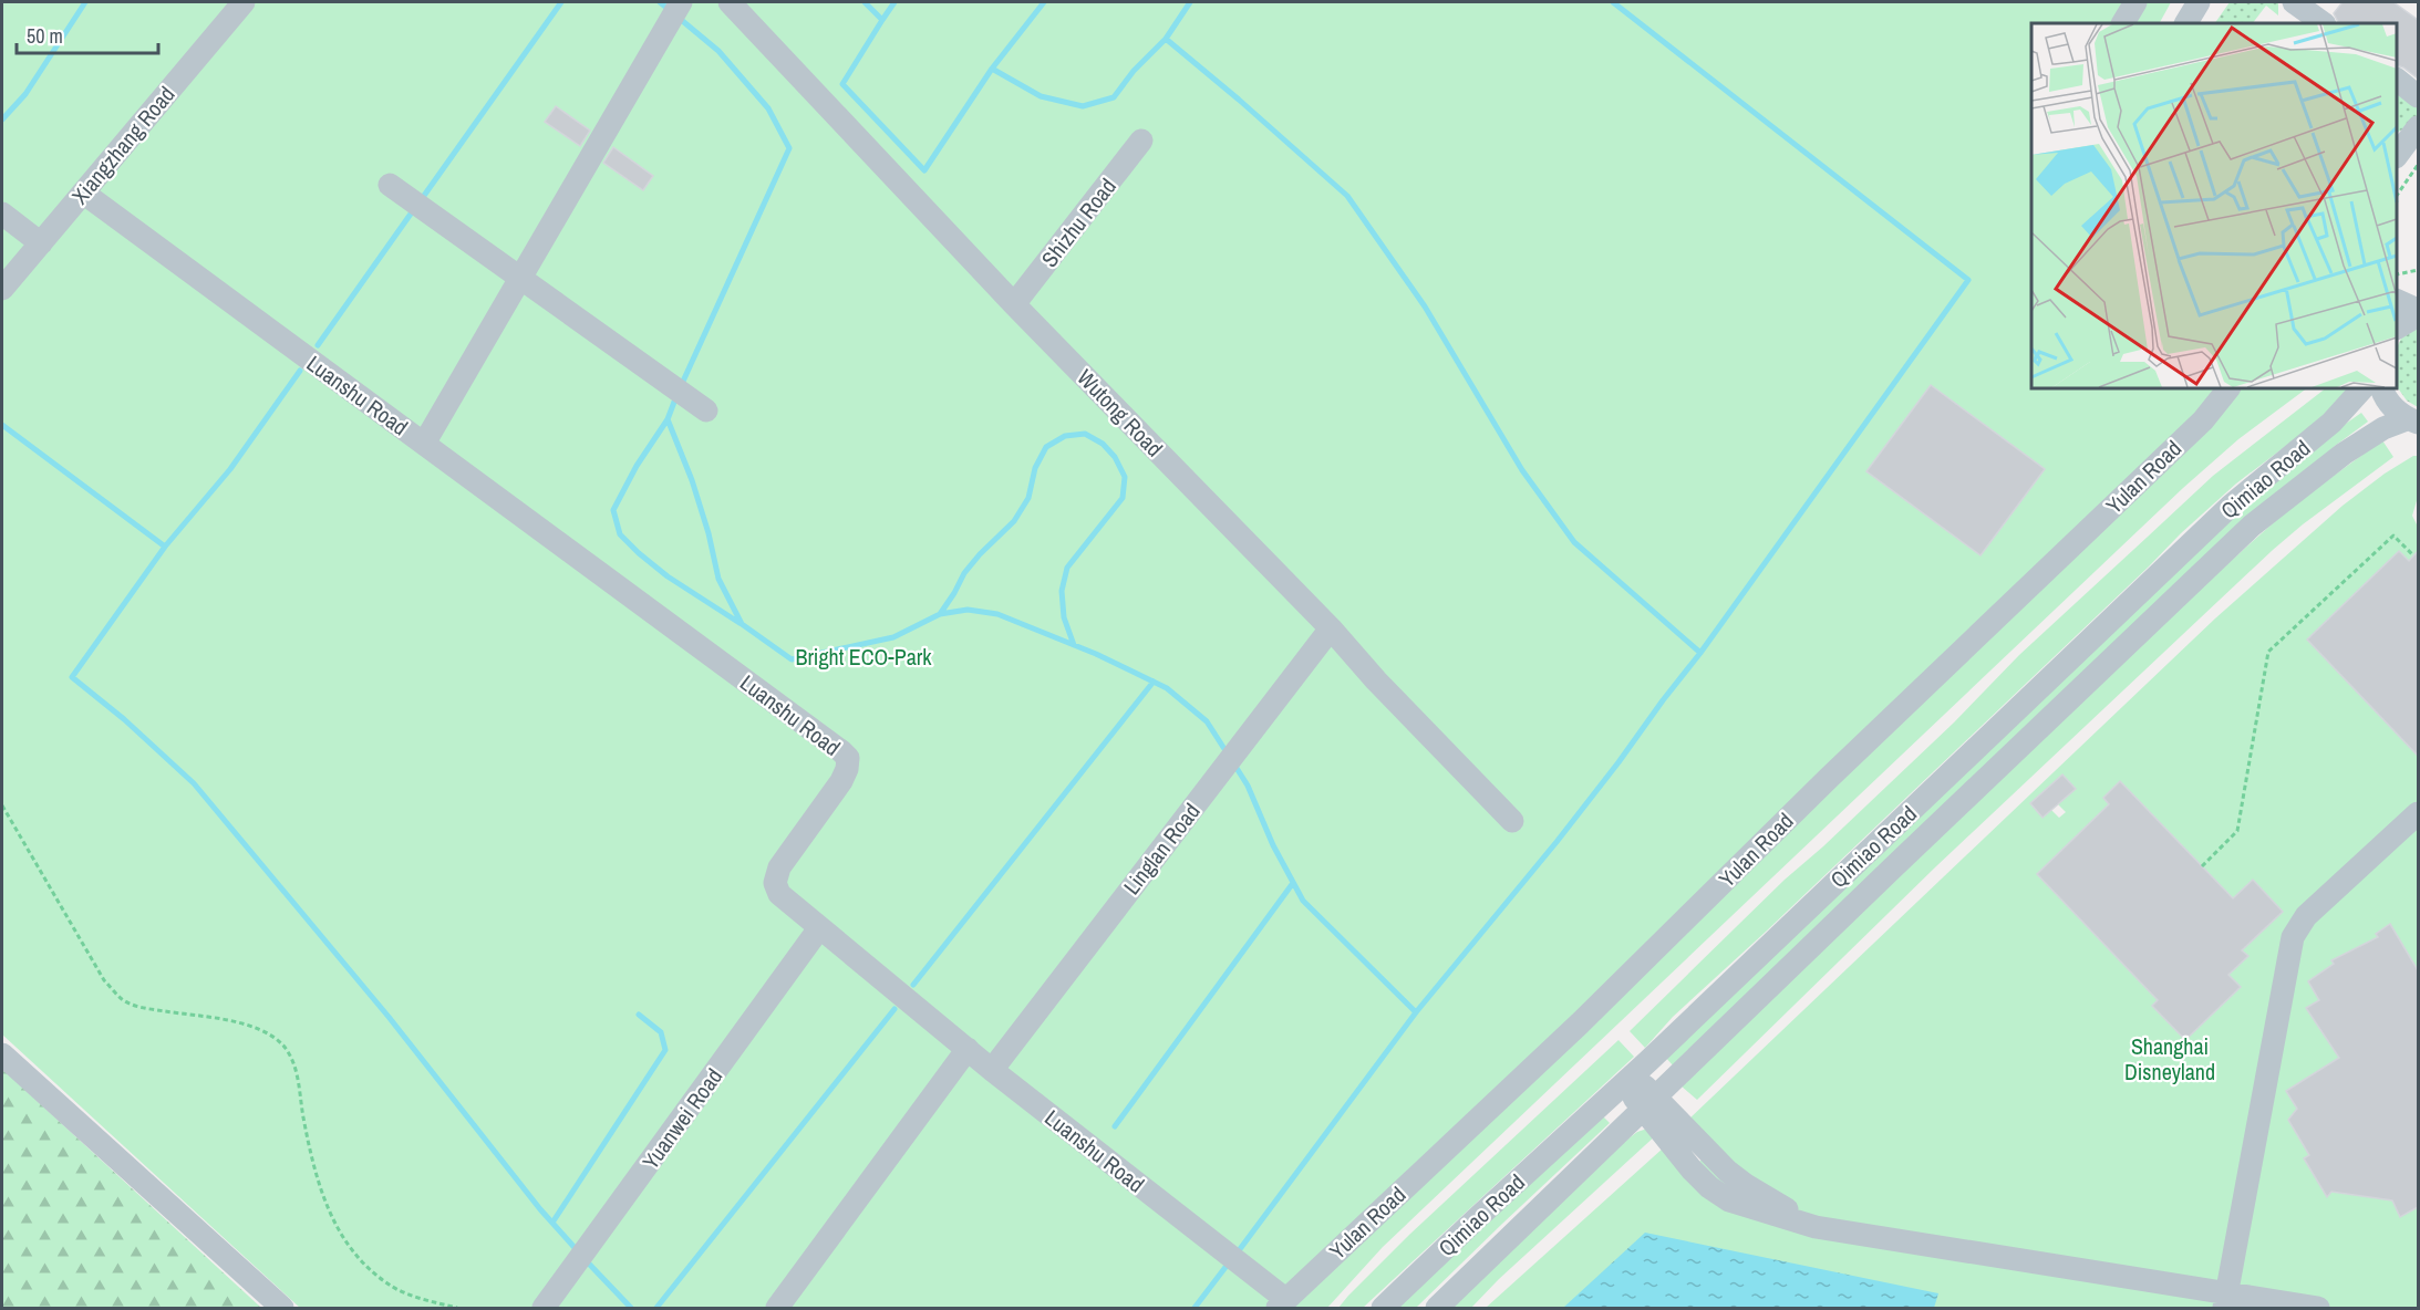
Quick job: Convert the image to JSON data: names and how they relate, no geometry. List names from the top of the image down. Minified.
{"streets":{"street":["Xiangzhang Road","Shizhu Road","Luanshu Road","Wutong Road","Yulan Road","Qimiao Road","Linglan Road","Yuanwei Road"]},"crossings":[["Xiangzhang Road","Luanshu Road"],["Shizhu Road","Wutong Road"],["Luanshu Road","Yulan Road"],["Luanshu Road","Linglan Road"],["Luanshu Road","Yuanwei Road"],["Wutong Road","Linglan Road"]],"parks":["Bright ECO-Park","Shanghai Disneyland"],"scale_bar":"50 m"}
